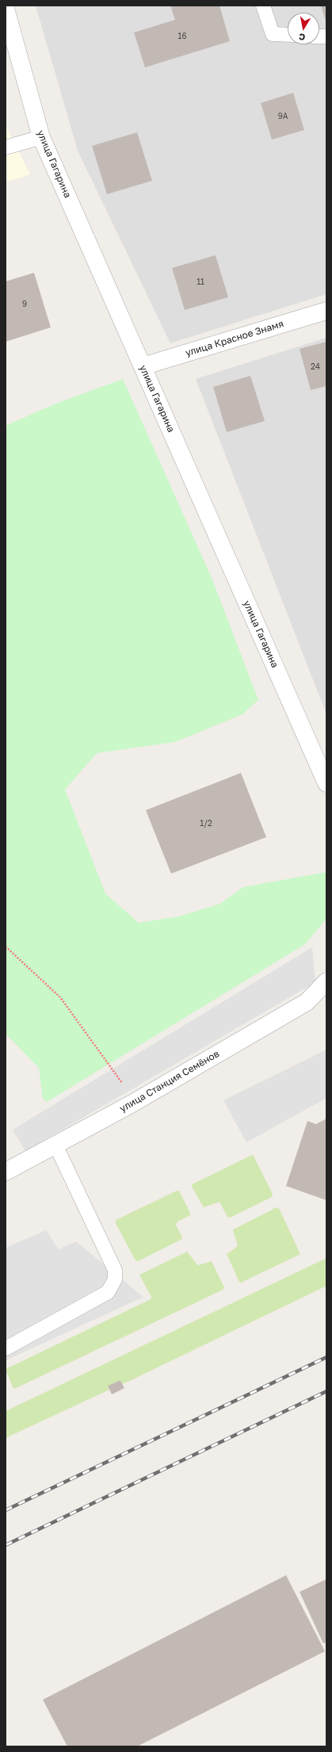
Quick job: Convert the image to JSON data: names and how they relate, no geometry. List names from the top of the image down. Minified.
{"streets":{"street":["улица Гагарина","улица Красное Знамя","улица Станция Семёнов"]},"crossings":[["улица Гагарина","улица Красное Знамя"]],"house_numbers":["16","9А","11","9","24","1/2"],"north":"bottom"}
